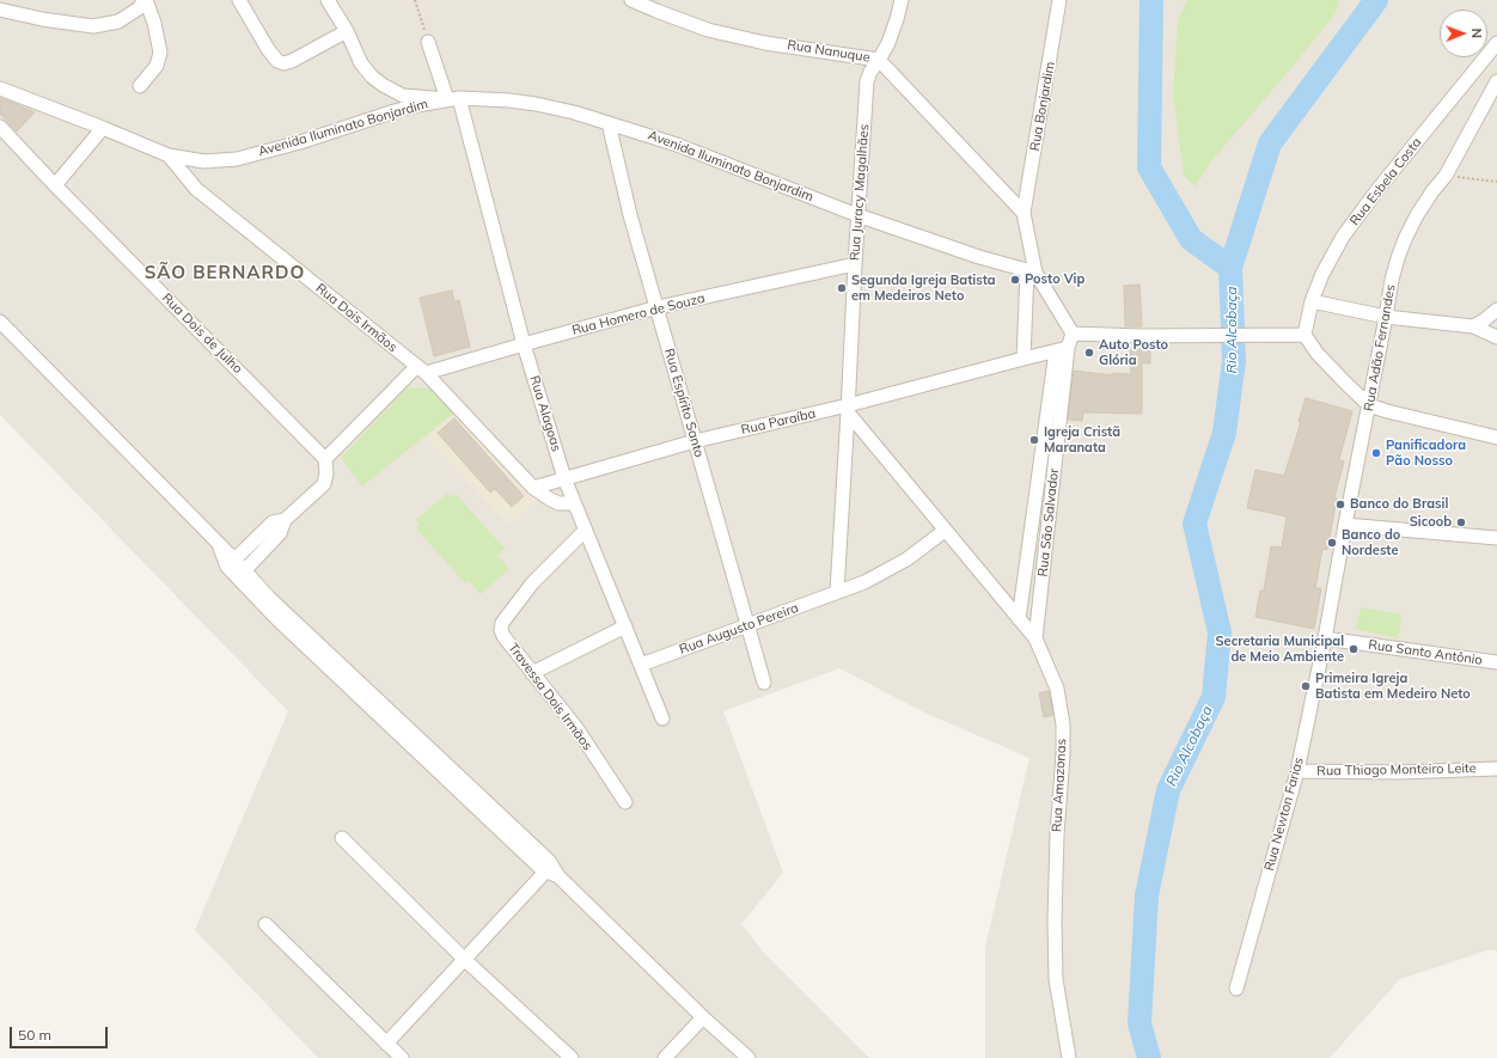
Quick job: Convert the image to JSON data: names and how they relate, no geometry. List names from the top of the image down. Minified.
{"streets":{"street":["Rua Nanuque","Rua Bonjardim","Avenida Iluminato Bonjardim","Rua Esbela Costa","Rua Juracy Magalhães","Rua Homero de Souza","Rua Dois Irmãos","Rua Dois de Julho","Rua Adão Fernandes","Rua Espírito Santo","Rua Alagoas","Rua Paraíba","Rua São Salvador","Rua Augusto Pereira","Rua Santo Antônio","Travessa Dois Irmãos","Rua Thiago Monteiro Leite","Rua Amazonas","Rua Newton Farias"]},"crossings":[["Rua Nanuque","Rua Bonjardim"],["Rua Nanuque","Rua Juracy Magalhães"],["Avenida Iluminato Bonjardim","Rua Juracy Magalhães"],["Avenida Iluminato Bonjardim","Rua Dois Irmãos"],["Avenida Iluminato Bonjardim","Rua Espírito Santo"],["Avenida Iluminato Bonjardim","Rua Alagoas"],["Rua Juracy Magalhães","Rua Homero de Souza"],["Rua Juracy Magalhães","Rua Paraíba"],["Rua Juracy Magalhães","Rua Augusto Pereira"],["Rua Juracy Magalhães","Rua Amazonas"],["Rua Homero de Souza","Rua Dois Irmãos"],["Rua Homero de Souza","Rua Dois de Julho"],["Rua Homero de Souza","Rua Espírito Santo"],["Rua Homero de Souza","Rua Alagoas"],["Rua Dois Irmãos","Rua Alagoas"],["Rua Dois Irmãos","Rua Paraíba"],["Rua Adão Fernandes","Rua Santo Antônio"],["Rua Adão Fernandes","Rua Newton Farias"],["Rua Espírito Santo","Rua Paraíba"],["Rua Espírito Santo","Rua Augusto Pereira"],["Rua Alagoas","Rua Paraíba"],["Rua Alagoas","Rua Augusto Pereira"],["Rua Alagoas","Travessa Dois Irmãos"],["Rua Paraíba","Rua São Salvador"],["Rua Paraíba","Rua Amazonas"],["Rua São Salvador","Rua Amazonas"],["Rua Augusto Pereira","Rua Amazonas"],["Rua Santo Antônio","Rua Newton Farias"],["Rua Thiago Monteiro Leite","Rua Newton Farias"]],"districts":["SÃO BERNARDO"],"water":["Rio Alcobaça"],"places":["Posto Vip","Segunda Igreja Batista em Medeiros Neto","Auto Posto Glória","Igreja Cristã Maranata","Panificadora Pão Nosso","Banco do Brasil","Sicoob","Banco do Nordeste","Secretaria Municipal de Meio Ambiente","Primeira Igreja Batista em Medeiro Neto"],"scale_bar":"50 m","north":"right"}
